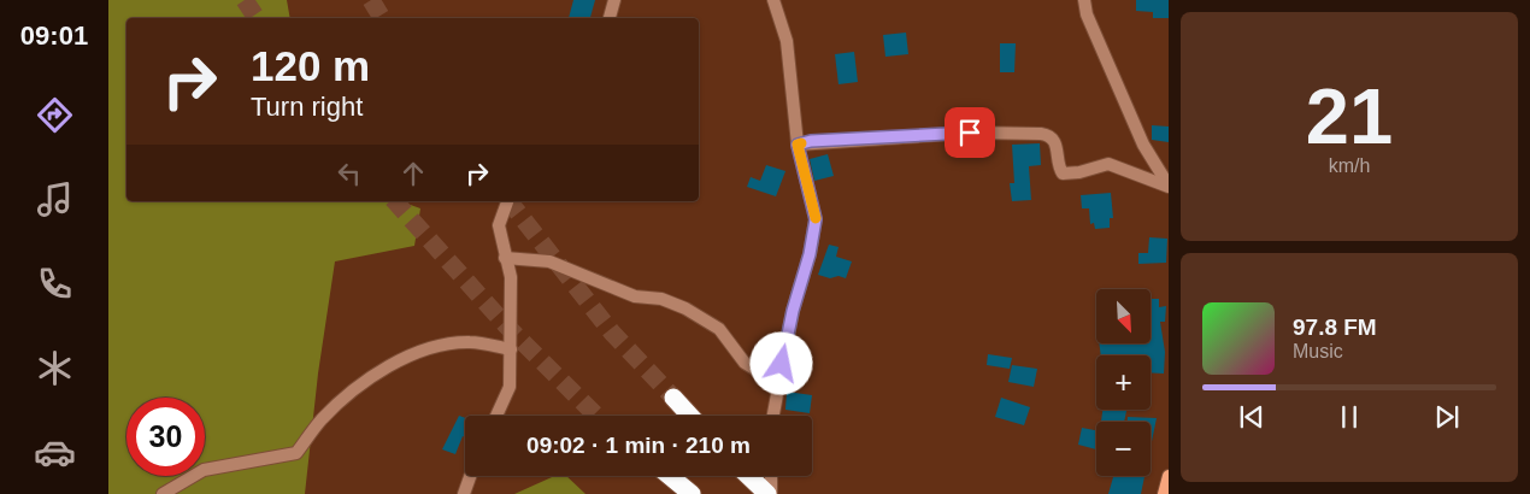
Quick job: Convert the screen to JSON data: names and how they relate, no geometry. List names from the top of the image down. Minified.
{"north":"bottom right","page":{"tabs":"09:01","tile":["21","km/h"],"turn":["120 m","Turn right"],"map_buttons":["+","−"],"song":["97.8 FM","Music"],"limit":"30","trip":"09:02 · 1 min · 210 m"}}
